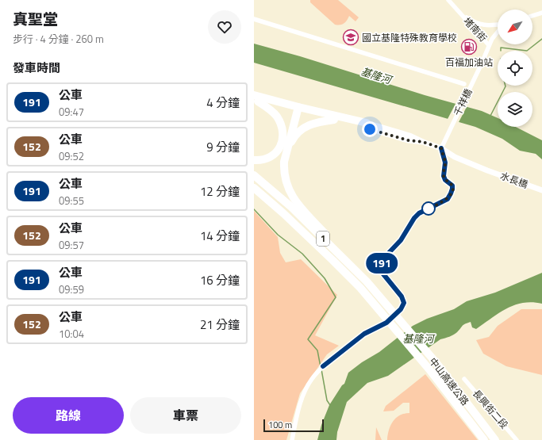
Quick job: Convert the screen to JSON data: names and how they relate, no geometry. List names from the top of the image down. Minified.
{"streets":{"highway":["1","中山高速公路"],"street":["堵南街","千祥橋","水長橋","長興街二段"]},"crossings":[["堵南街","千祥橋"],["千祥橋","水長橋"]],"water":["基隆河"],"places":{"school or university":["國立基隆特殊教育學校"],"fuel station":["百福加油站"]},"lines":["bus line 191"],"scale_bar":"100 m","north":"bottom left","page":{"heading":[["真聖堂","步行 · 4 分鐘 · 260 m"],"發車時間"],"on_map":"191","list":[{"mark":"191","name":"公車","note":"09:47","value":"4 分鐘"},{"mark":"152","name":"公車","note":"09:52","value":"9 分鐘"},{"mark":"191","name":"公車","note":"09:55","value":"12 分鐘"},{"mark":"152","name":"公車","note":"09:57","value":"14 分鐘"},{"mark":"191","name":"公車","note":"09:59","value":"16 分鐘"},{"mark":"152","name":"公車","note":"10:04","value":"21 分鐘"}],"buttons":["路線","車票"],"scale":"100 m"}}
